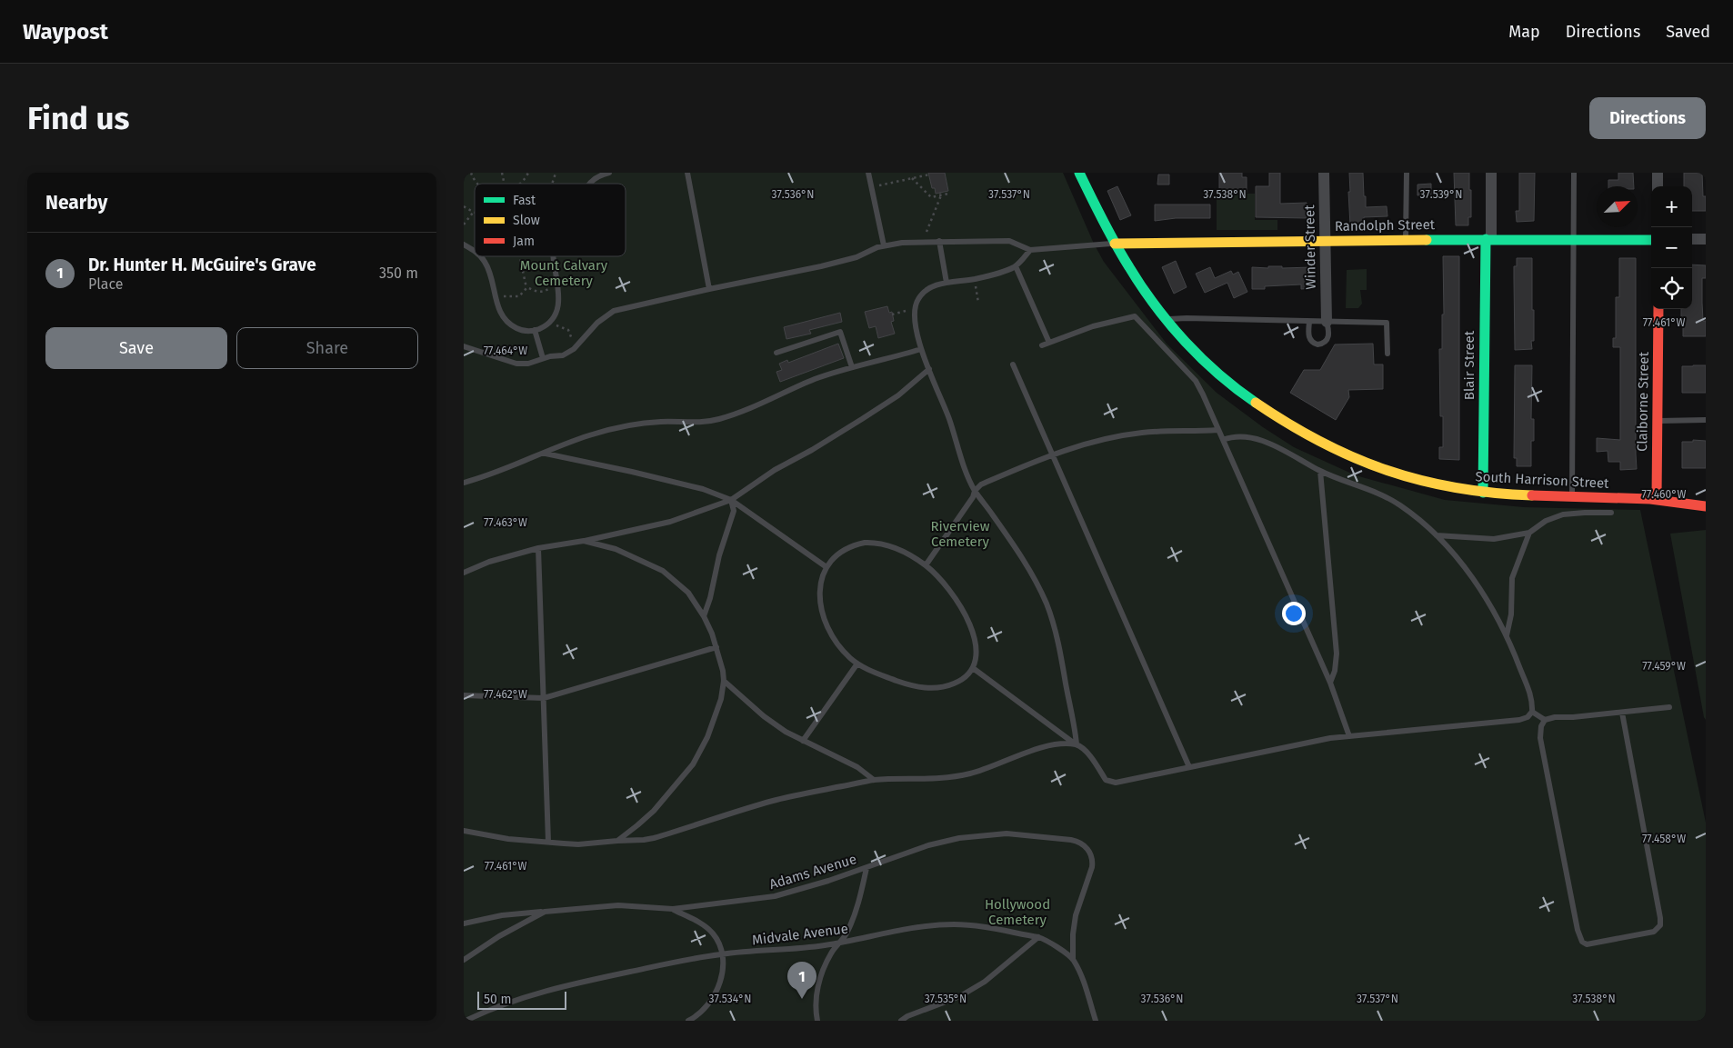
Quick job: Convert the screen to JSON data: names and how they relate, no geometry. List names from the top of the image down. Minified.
{"streets":{"street":["Randolph Street","Winder Street","Blair Street","Claiborne Street","South Harrison Street"],"lane":["Adams Avenue","Midvale Avenue"]},"crossings":[["Randolph Street","Winder Street"],["Randolph Street","Blair Street"],["Randolph Street","South Harrison Street"],["Blair Street","South Harrison Street"],["Claiborne Street","South Harrison Street"],["Adams Avenue","Midvale Avenue"]],"parks":["Mount Calvary Cemetery","Riverview Cemetery","Hollywood Cemetery"],"legend":["Fast","Slow","Jam"],"scale_bar":"50 m","north":"top right","page":{"header":"Waypost","nav":["Map","Directions","Saved"],"buttons":["Directions",["Save","Share"]],"title":"Find us","heading":"Nearby","map_buttons":["+","−"],"list":[{"mark":"1","name":"Dr. Hunter H. McGuire's Grave","note":"Place","value":"350 m"}],"pins":"1","scale":"50 m"},"coordinates":["37.536°N","37.537°N","37.538°N","37.539°N","77.461°W","77.464°W","77.460°W","77.463°W","77.459°W","77.462°W","77.458°W","37.534°N","37.535°N"]}
